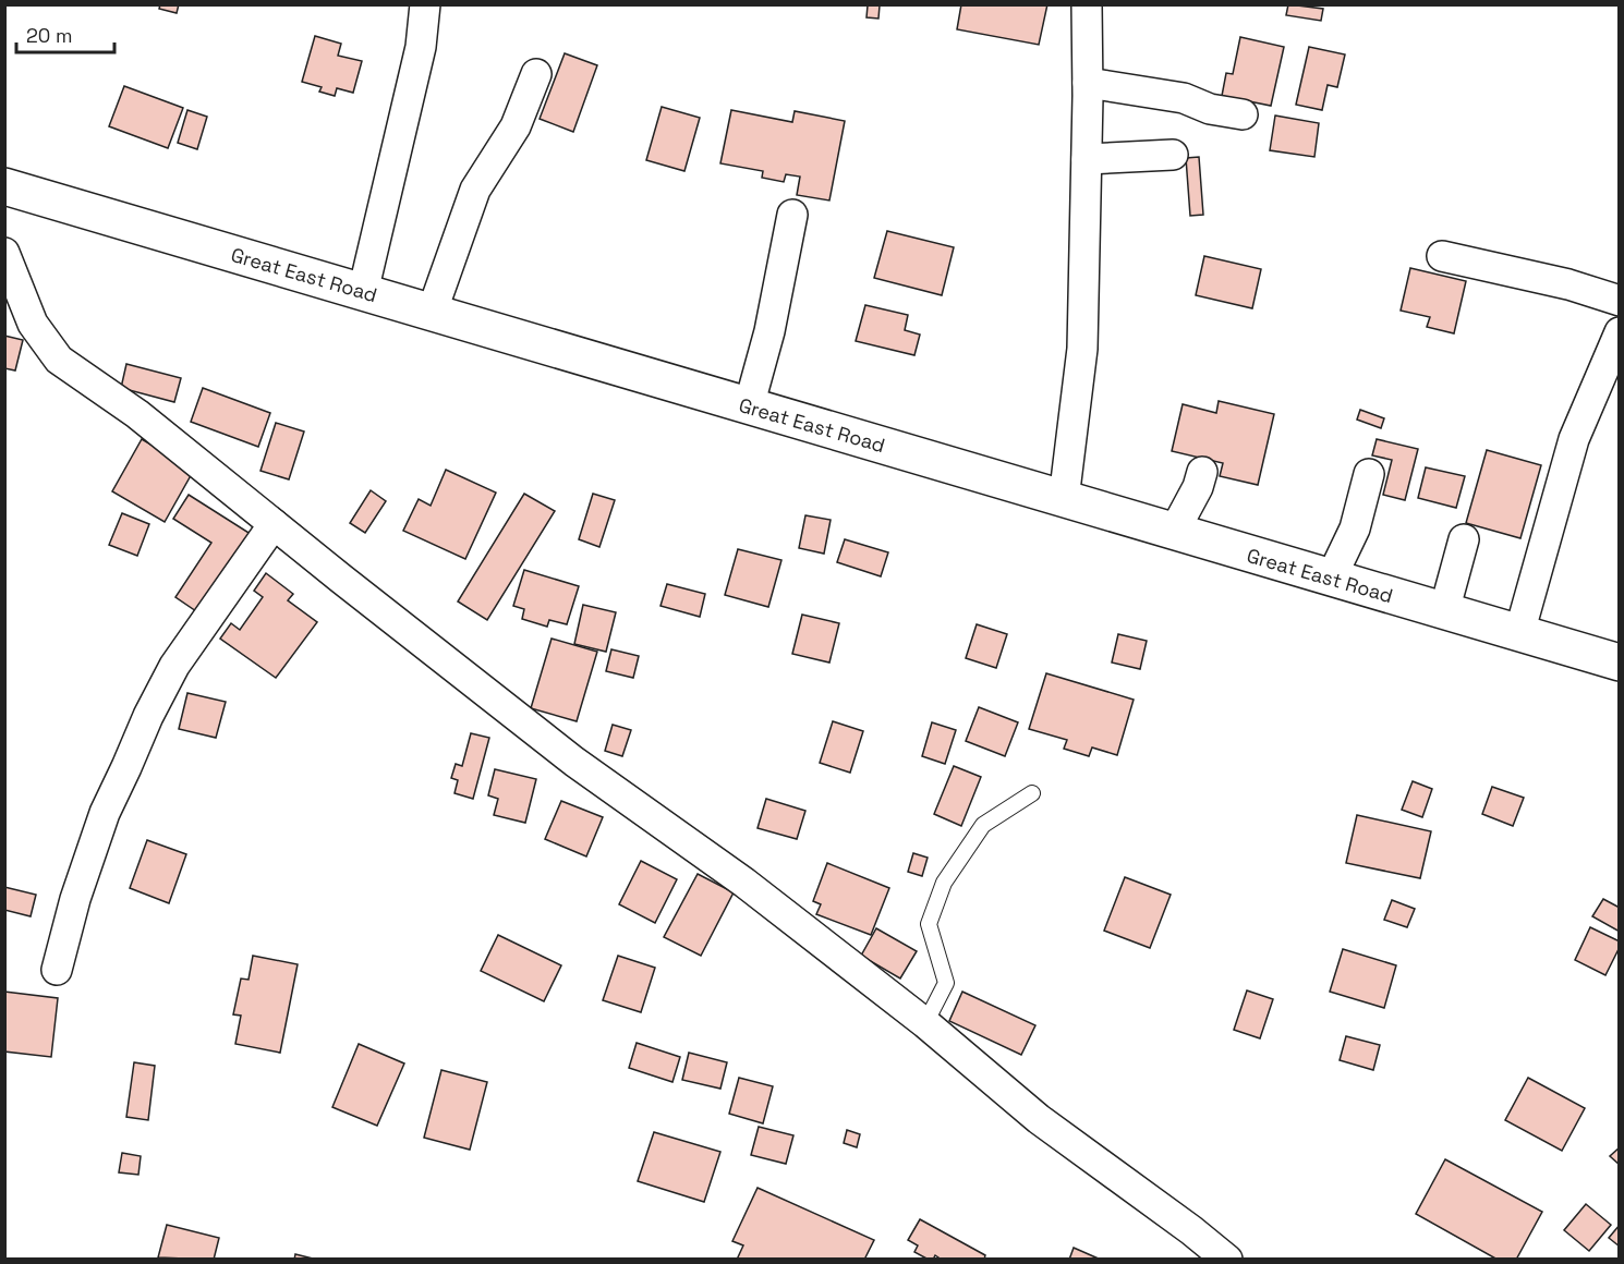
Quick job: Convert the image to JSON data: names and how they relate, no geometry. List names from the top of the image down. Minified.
{"streets":{"highway":["Great East Road"]},"scale_bar":"20 m"}
